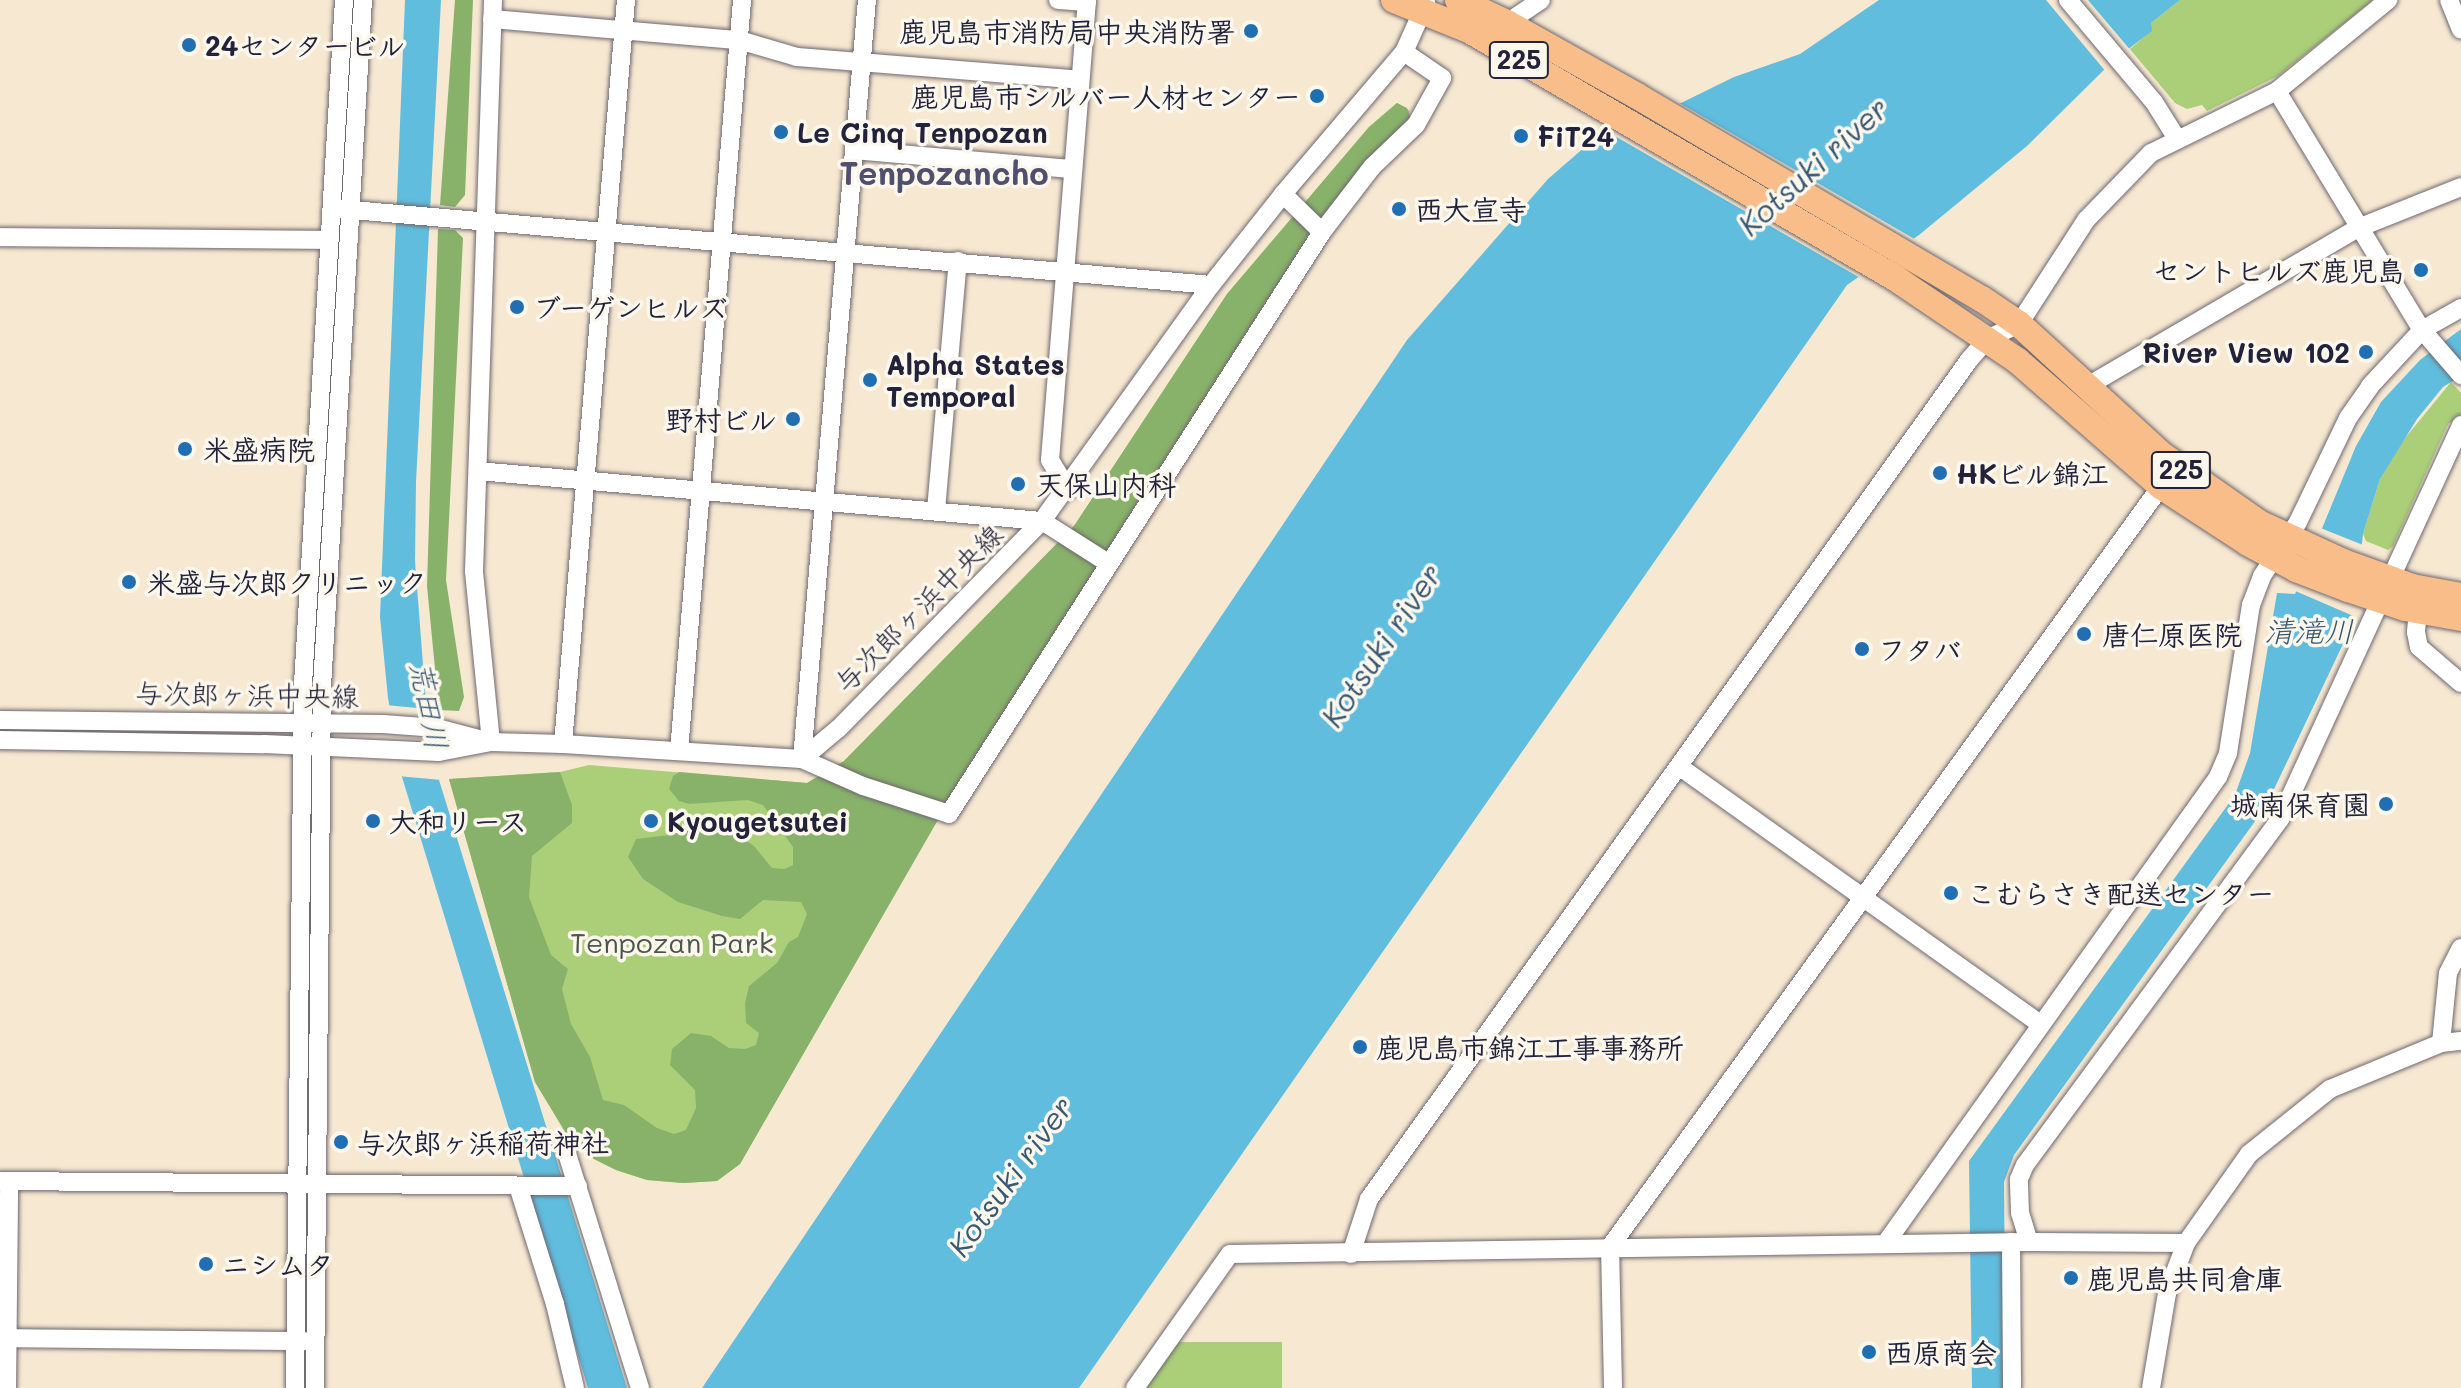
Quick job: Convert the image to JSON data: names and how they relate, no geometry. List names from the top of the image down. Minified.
{"streets":{"highway":["225"],"street":["与次郎ヶ浜中央線"]},"crossings":[["225","与次郎ヶ浜中央線"]],"districts":["Tenpozancho"],"water":["Kotsuki river","清滝川","荒田川"],"parks":["Tenpozan Park"],"places":["鹿児島市消防局中央消防署","24センタービル","鹿児島市シルバー人材センター","Le Cinq Tenpozan","FiT24","西大宣寺","セントヒルズ鹿児島","ブーゲンヒルズ","River View 102","Alpha States Temporal","野村ビル","米盛病院","HKビル錦江","天保山内科","米盛与次郎クリニック","唐仁原医院","フタバ","城南保育園","大和リース","Kyougetsutei","こむらさき配送センター","鹿児島市錦江工事事務所","与次郎ヶ浜稲荷神社","ニシムタ","鹿児島共同倉庫","西原商会"]}
